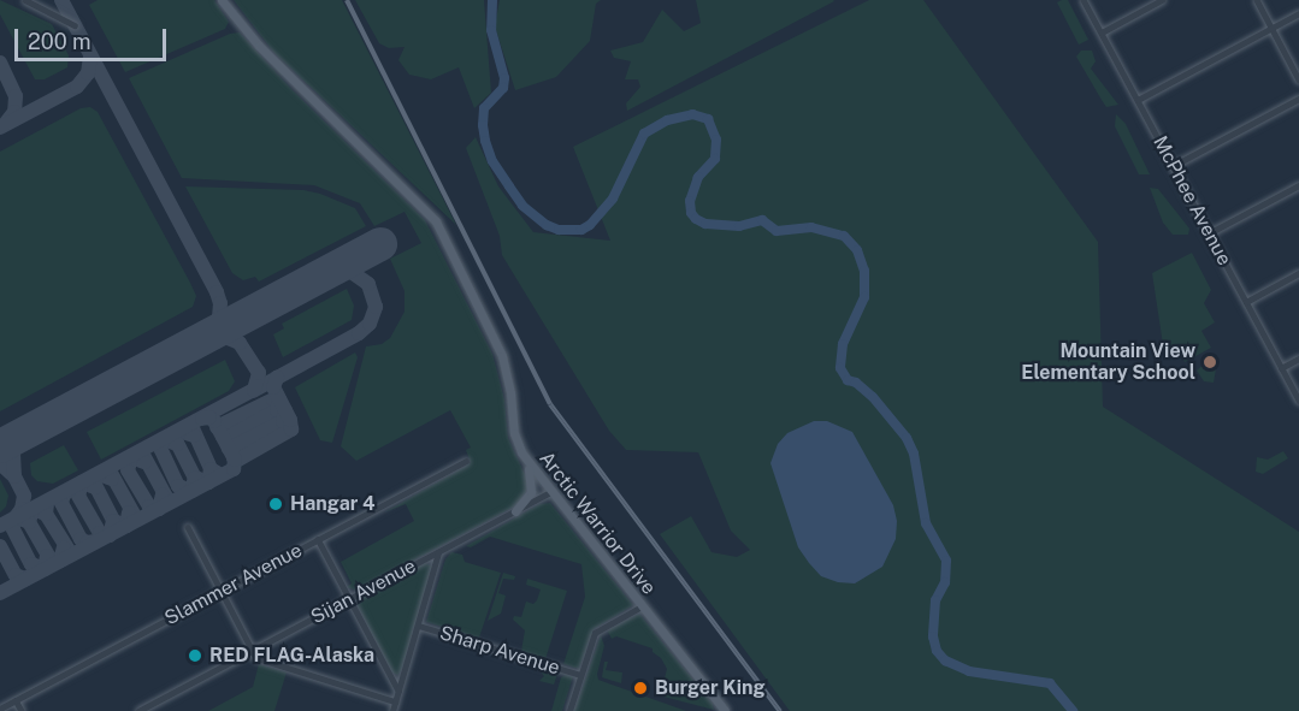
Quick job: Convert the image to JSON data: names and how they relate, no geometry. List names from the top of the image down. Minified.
{"streets":{"main road":["Arctic Warrior Drive"],"street":["McPhee Avenue","Slammer Avenue","Sijan Avenue","Sharp Avenue"]},"crossings":[["Arctic Warrior Drive","Sijan Avenue"]],"places":["Mountain View Elementary School","Hangar 4","RED FLAG-Alaska","Burger King"],"scale_bar":"200 m"}
